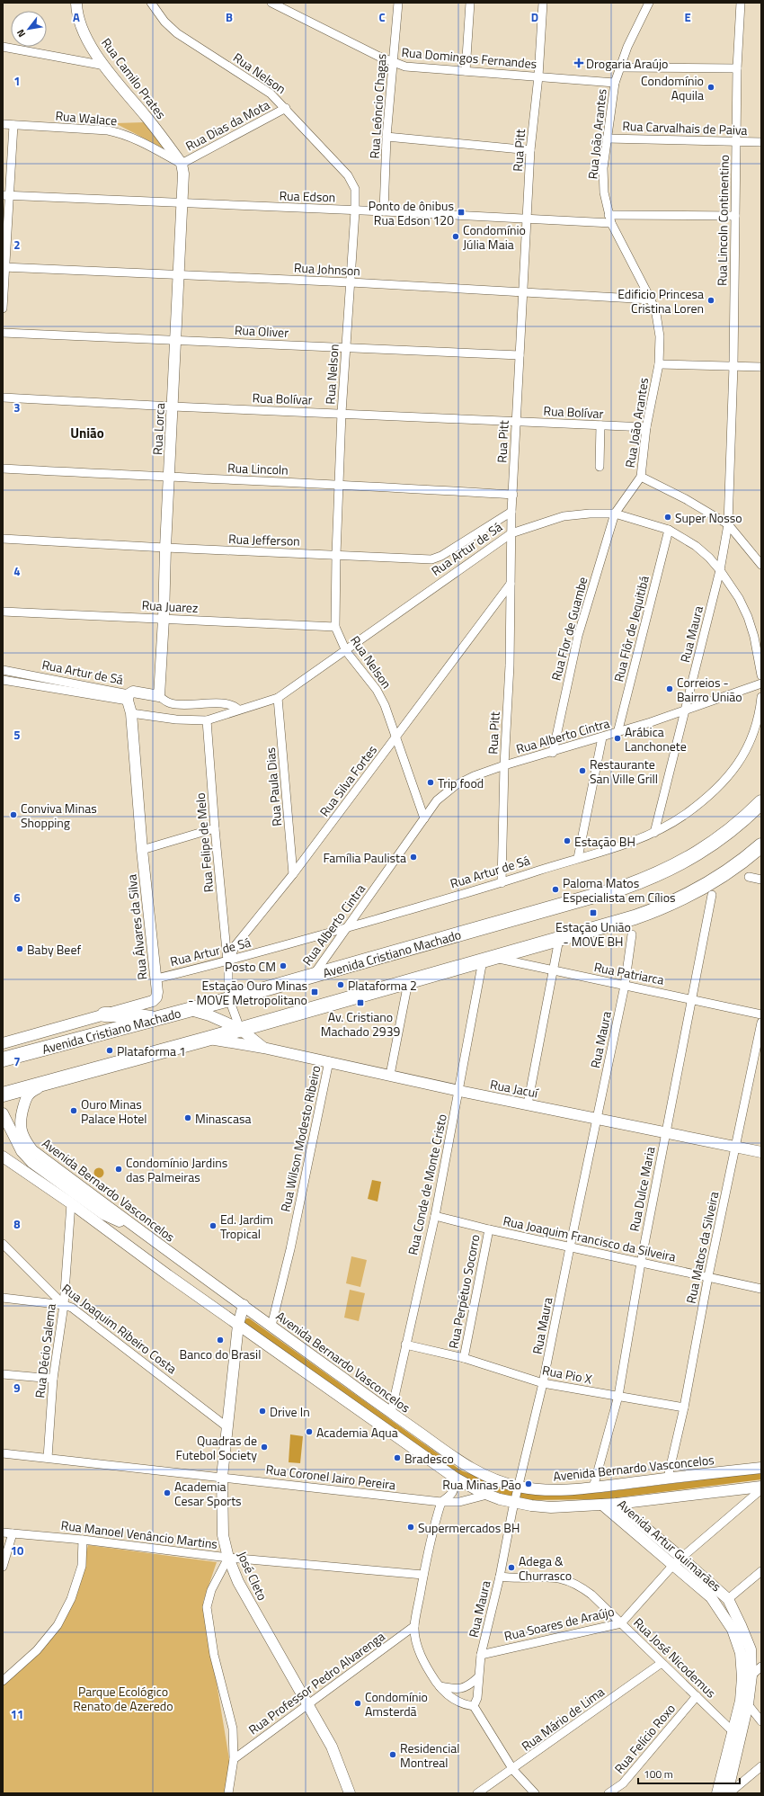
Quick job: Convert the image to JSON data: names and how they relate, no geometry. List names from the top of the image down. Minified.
{"streets":{"highway":["Avenida Cristiano Machado"],"main road":["Rua Camilo Prates","Rua Lorca","Rua Artur de Sá","Rua Álvares da Silva","Rua Jacuí","Avenida Bernardo Vasconcelos","Avenida Artur Guimarães","José Cleto"],"street":["Rua Domingos Fernandes","Rua Nelson","Rua Leôncio Chagas","Rua Walace","Rua Dias da Mota","Rua Carvalhais de Paiva","Rua João Arantes","Rua Pitt","Rua Edson","Rua Lincoln Continentino","Rua Johnson","Rua Oliver","Rua Bolívar","Rua Lincoln","Rua Jefferson","Rua Juarez","Rua Flor de Guambe","Rua Flôr de Jequitibá","Rua Maura","Rua Alberto Cintra","Rua Silva Fortes","Rua Paula Dias","Rua Felipe de Melo","Rua Patriarca","Rua Wilson Modesto Ribeiro","Rua Conde de Monte Cristo","Rua Dulce Maria","Rua Joaquim Francisco da Silveira","Rua Matos da Silveira","Rua Perpétuo Socorro","Rua Joaquim Ribeiro Costa","Rua Décio Salema","Rua Pio X","Rua Coronel Jairo Pereira","Rua Manoel Venâncio Martins","Rua Soares de Araújo","Rua José Nicodemus","Rua Professor Pedro Alvarenga","Rua Mário de Lima","Rua Felício Roxo"]},"crossings":[["Rua Domingos Fernandes","Rua Leôncio Chagas"],["Rua Domingos Fernandes","Rua João Arantes"],["Rua Domingos Fernandes","Rua Pitt"],["Rua Nelson","Rua Dias da Mota"],["Rua Nelson","Rua Edson"],["Rua Nelson","Rua Johnson"],["Rua Nelson","Rua Oliver"],["Rua Nelson","Rua Bolívar"],["Rua Nelson","Rua Lincoln"],["Rua Nelson","Rua Jefferson"],["Rua Nelson","Rua Artur de Sá"],["Rua Nelson","Rua Juarez"],["Rua Nelson","Rua Alberto Cintra"],["Rua Nelson","Rua Silva Fortes"],["Rua Camilo Prates","Rua Walace"],["Rua Camilo Prates","Rua Dias da Mota"],["Rua Camilo Prates","Rua Lorca"],["Rua Leôncio Chagas","Rua Edson"],["Rua Walace","Rua Dias da Mota"],["Rua Walace","Rua Lorca"],["Rua Dias da Mota","Rua Lorca"],["Rua Carvalhais de Paiva","Rua João Arantes"],["Rua Carvalhais de Paiva","Rua Lincoln Continentino"],["Rua João Arantes","Rua Edson"],["Rua João Arantes","Rua Johnson"],["Rua João Arantes","Rua Bolívar"],["Rua João Arantes","Rua Artur de Sá"],["Rua João Arantes","Rua Flor de Guambe"],["Rua Pitt","Rua Edson"],["Rua Pitt","Rua Johnson"],["Rua Pitt","Rua Oliver"],["Rua Pitt","Rua Bolívar"],["Rua Pitt","Rua Lincoln"],["Rua Pitt","Rua Jefferson"],["Rua Pitt","Rua Artur de Sá"],["Rua Pitt","Rua Alberto Cintra"],["Rua Pitt","Rua Silva Fortes"],["Rua Edson","Rua Lincoln Continentino"],["Rua Edson","Rua Lorca"],["Rua Lincoln Continentino","Rua Maura"],["Rua Johnson","Rua Lorca"],["Rua Oliver","Rua Lorca"],["Rua Bolívar","Rua Lorca"],["Rua Lorca","Rua Lincoln"],["Rua Lorca","Rua Jefferson"],["Rua Lorca","Rua Artur de Sá"],["Rua Lorca","Rua Juarez"],["Rua Artur de Sá","Rua Flor de Guambe"],["Rua Artur de Sá","Rua Flôr de Jequitibá"],["Rua Artur de Sá","Rua Maura"],["Rua Artur de Sá","Rua Alberto Cintra"],["Rua Artur de Sá","Rua Silva Fortes"],["Rua Artur de Sá","Rua Paula Dias"],["Rua Artur de Sá","Rua Felipe de Melo"],["Rua Artur de Sá","Rua Álvares da Silva"],["Rua Flor de Guambe","Rua Alberto Cintra"],["Rua Flôr de Jequitibá","Rua Alberto Cintra"],["Rua Maura","Rua Alberto Cintra"],["Rua Maura","Rua Patriarca"],["Rua Maura","Rua Jacuí"],["Rua Maura","Avenida Bernardo Vasconcelos"],["Rua Maura","Rua Joaquim Francisco da Silveira"],["Rua Maura","Rua Pio X"],["Rua Maura","Rua Soares de Araújo"],["Rua Maura","Rua José Nicodemus"],["Rua Alberto Cintra","Avenida Cristiano Machado"],["Rua Silva Fortes","Rua Paula Dias"],["Rua Silva Fortes","Rua Felipe de Melo"],["Rua Silva Fortes","Avenida Cristiano Machado"],["Avenida Cristiano Machado","Rua Jacuí"],["Rua Patriarca","Rua Conde de Monte Cristo"],["Rua Patriarca","Rua Dulce Maria"],["Rua Jacuí","Rua Wilson Modesto Ribeiro"],["Rua Jacuí","Rua Conde de Monte Cristo"],["Rua Jacuí","Rua Dulce Maria"],["Rua Jacuí","Rua Matos da Silveira"],["Rua Wilson Modesto Ribeiro","Avenida Bernardo Vasconcelos"],["Rua Conde de Monte Cristo","Avenida Bernardo Vasconcelos"],["Rua Conde de Monte Cristo","Rua Joaquim Francisco da Silveira"],["Rua Conde de Monte Cristo","Rua Pio X"],["Rua Dulce Maria","Avenida Bernardo Vasconcelos"],["Rua Dulce Maria","Rua Joaquim Francisco da Silveira"],["Rua Dulce Maria","Rua Pio X"],["Avenida Bernardo Vasconcelos","Rua Matos da Silveira"],["Avenida Bernardo Vasconcelos","José Cleto"],["Rua Joaquim Francisco da Silveira","Rua Matos da Silveira"],["Rua Joaquim Francisco da Silveira","Rua Perpétuo Socorro"],["Rua Matos da Silveira","Rua Pio X"],["Rua Perpétuo Socorro","Rua Pio X"],["Rua Joaquim Ribeiro Costa","Rua Décio Salema"],["Rua Joaquim Ribeiro Costa","José Cleto"],["Rua Décio Salema","Rua Coronel Jairo Pereira"],["Rua Coronel Jairo Pereira","José Cleto"],["Rua Manoel Venâncio Martins","José Cleto"],["Avenida Artur Guimarães","Rua Soares de Araújo"],["Avenida Artur Guimarães","Rua José Nicodemus"],["José Cleto","Rua Professor Pedro Alvarenga"],["Rua Soares de Araújo","Rua José Nicodemus"],["Rua José Nicodemus","Rua Mário de Lima"],["Rua José Nicodemus","Rua Felício Roxo"]],"districts":["União"],"parks":["Parque Ecológico Renato de Azeredo"],"places":{"health":["Drogaria Araújo"],"other":["Condomínio Aquila","Condomínio Júlia Maia","Edificio Princesa Cristina Loren","Super Nosso","Correios - Bairro União","Arábica Lanchonete","Restaurante San Ville Grill","Trip food","Conviva Minas Shopping","Estação BH","Família Paulista","Paloma Matos Especialista em Cílios","Baby Beef","Posto CM","Plataforma 2","Plataforma 1","Ouro Minas Palace Hotel","Minascasa","Condomínio Jardins das Palmeiras","Ed. Jardim Tropical","Banco do Brasil","Drive In","Academia Aqua","Quadras de Futebol Society","Bradesco","Rua Minas Pão","Academia Cesar Sports","Supermercados BH","Adega & Churrasco","Condomínio Amsterdã","Residencial Montreal"],"transit":["Ponto de ônibus Rua Edson 120","Estação União - MOVE BH","Estação Ouro Minas - MOVE Metropolitano","Av. Cristiano Machado 2939"]},"scale_bar":"100 m","north":"bottom left","grid":{"columns":["A","B","C","D","E"],"rows":["1","2","3","4","5","6","7","8","9","10","11"]}}
